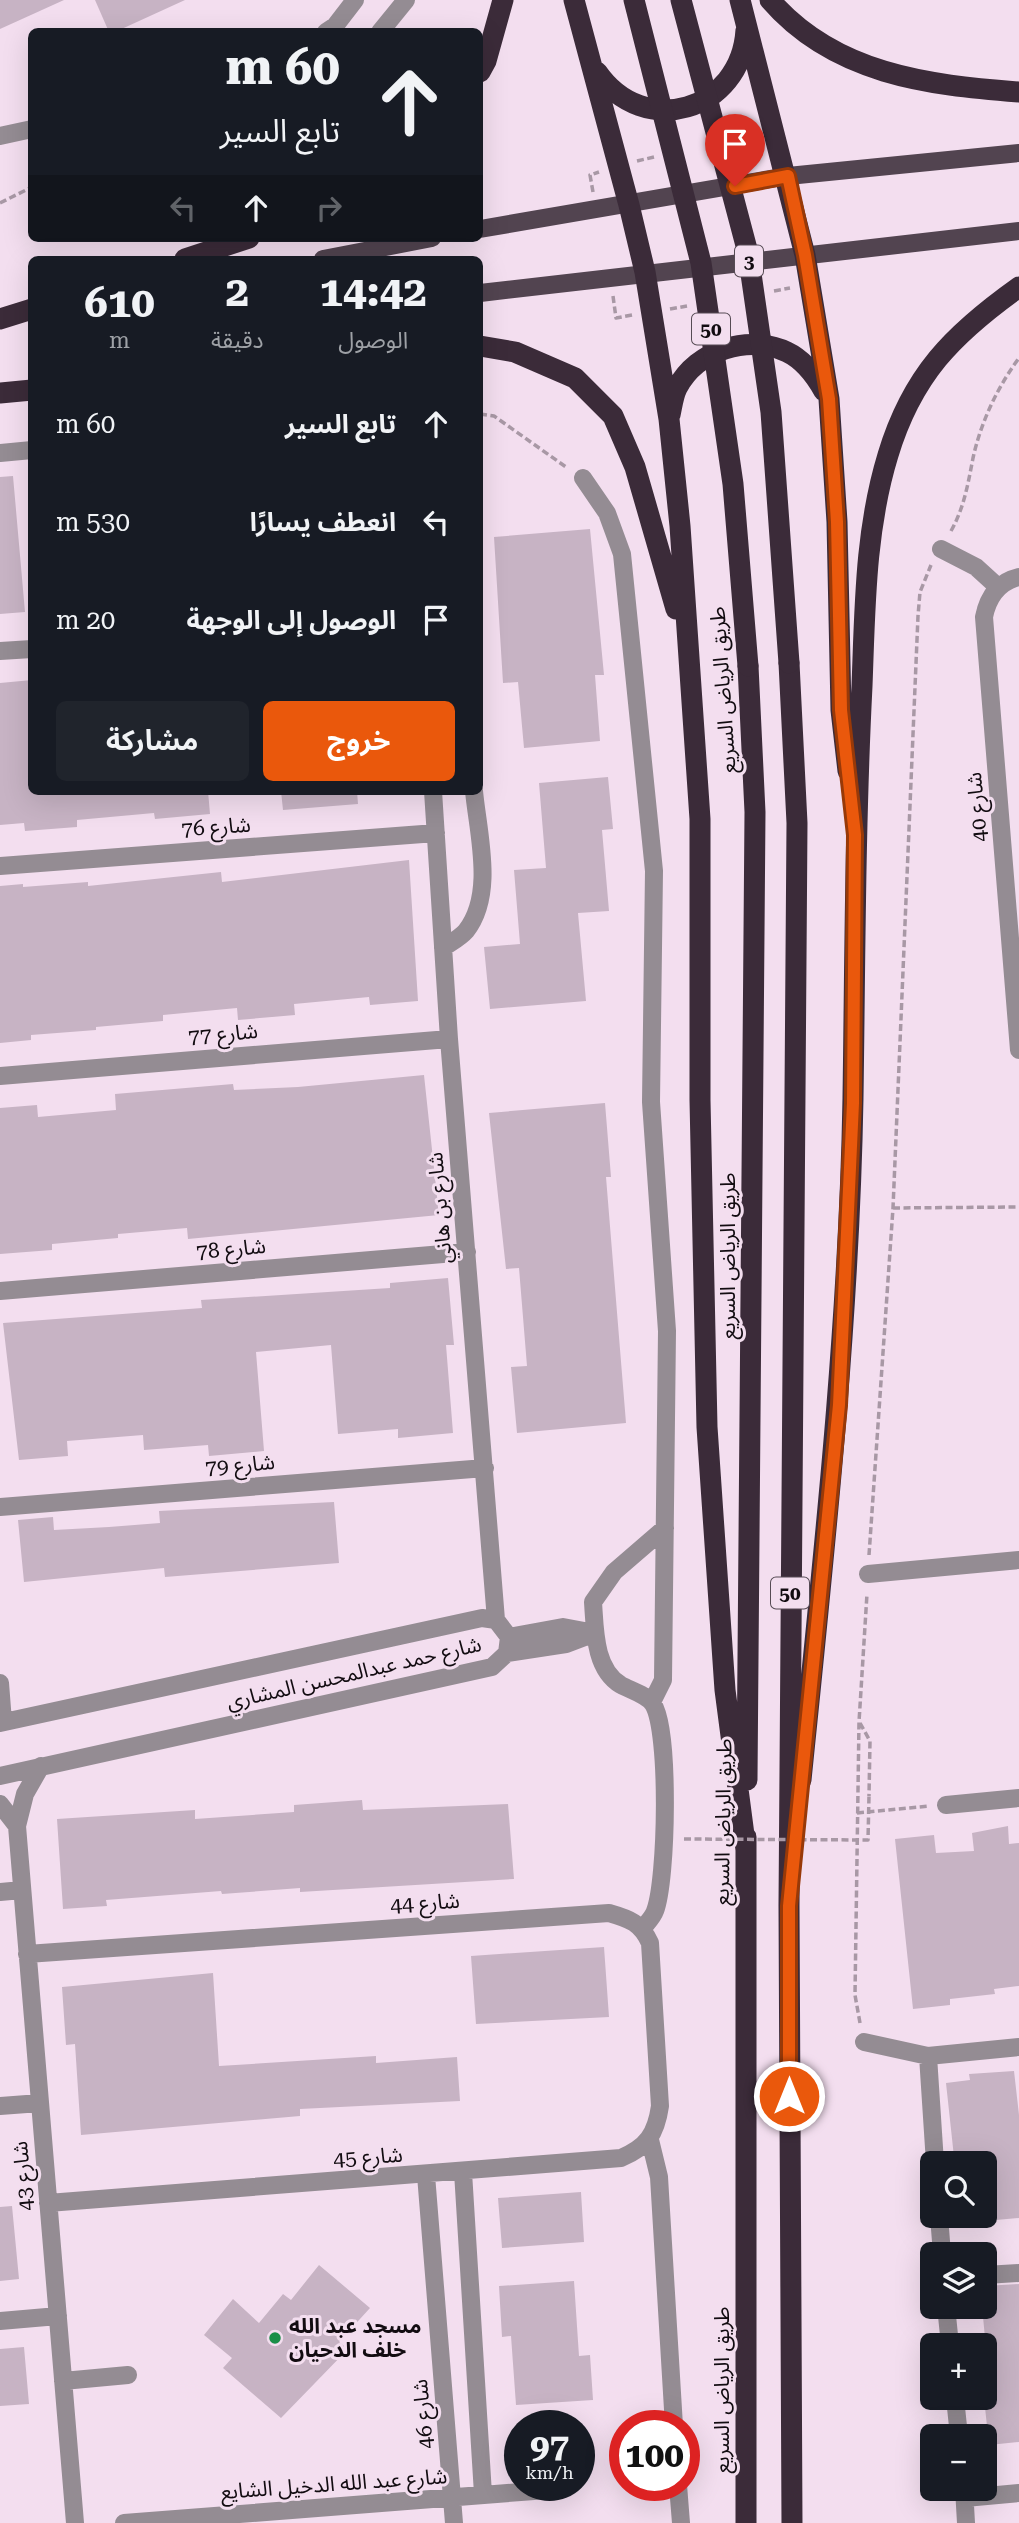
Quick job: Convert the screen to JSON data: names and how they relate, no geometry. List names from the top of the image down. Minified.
{"streets":{"highway":["50","طريق الرياض السريع"],"main road":["3"],"street":["شارع 40","شارع 76","شارع 77","شارع بن هاني","شارع 78","شارع 79","شارع حمد عبدالمحسن المشاري","شارع 44","شارع 45","شارع 43","شارع 46","شارع عبد الله الدخيل الشايع"]},"crossings":[["شارع 76","شارع بن هاني"],["شارع 77","شارع بن هاني"],["شارع بن هاني","شارع 78"],["شارع بن هاني","شارع 79"],["شارع بن هاني","شارع حمد عبدالمحسن المشاري"],["شارع حمد عبدالمحسن المشاري","شارع 43"],["شارع 44","شارع 43"],["شارع 45","شارع 43"],["شارع 45","شارع 46"],["شارع 46","شارع عبد الله الدخيل الشايع"]],"places":["مسجد عبد الله خلف الدحيان"],"page":{"turn":["60 m","تابع السير"],"eta":["14:42","الوصول","2","دقيقة","610","m"],"list":[{"name":"تابع السير","value":"60 m"},{"name":"انعطف يسارًا","value":"530 m"},{"name":"الوصول إلى الوجهة","value":"20 m"}],"buttons":["خروج","مشاركة"],"map_buttons":["+","−"],"speed":"97 km/h","limit":"100"}}
